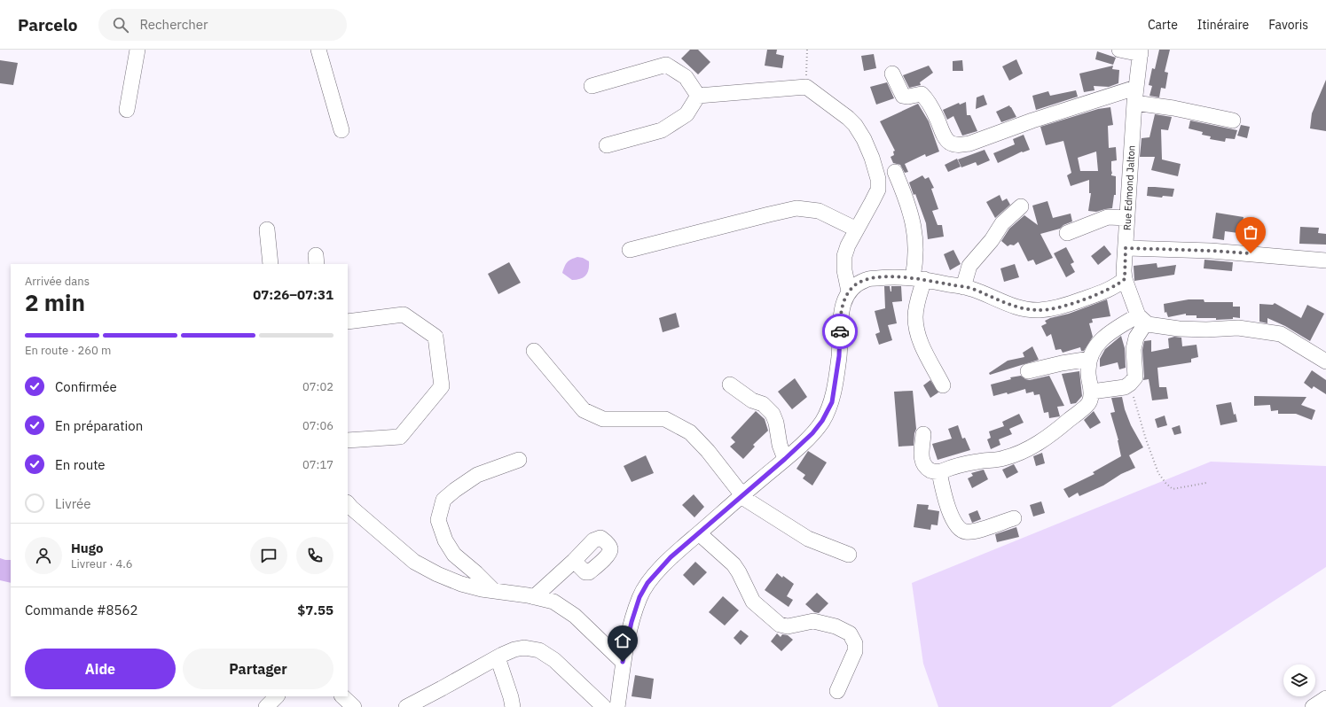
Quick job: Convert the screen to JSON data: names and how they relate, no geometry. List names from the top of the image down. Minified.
{"streets":{"street":["Rue Edmond Jalton"]},"page":{"header":"Parcelo","search":"Rechercher","nav":["Carte","Itinéraire","Favoris"],"heading":["2 min","Arrivée dans","07:26–07:31"],"panel":["Hugo","Livreur · 4.6","Commande #8562","$7.55"],"bar":"En route · 260 m","list":[["Confirmée","07:02"],["En préparation","07:06"],["En route","07:17"],"Livrée"],"buttons":["Aide","Partager"]}}
